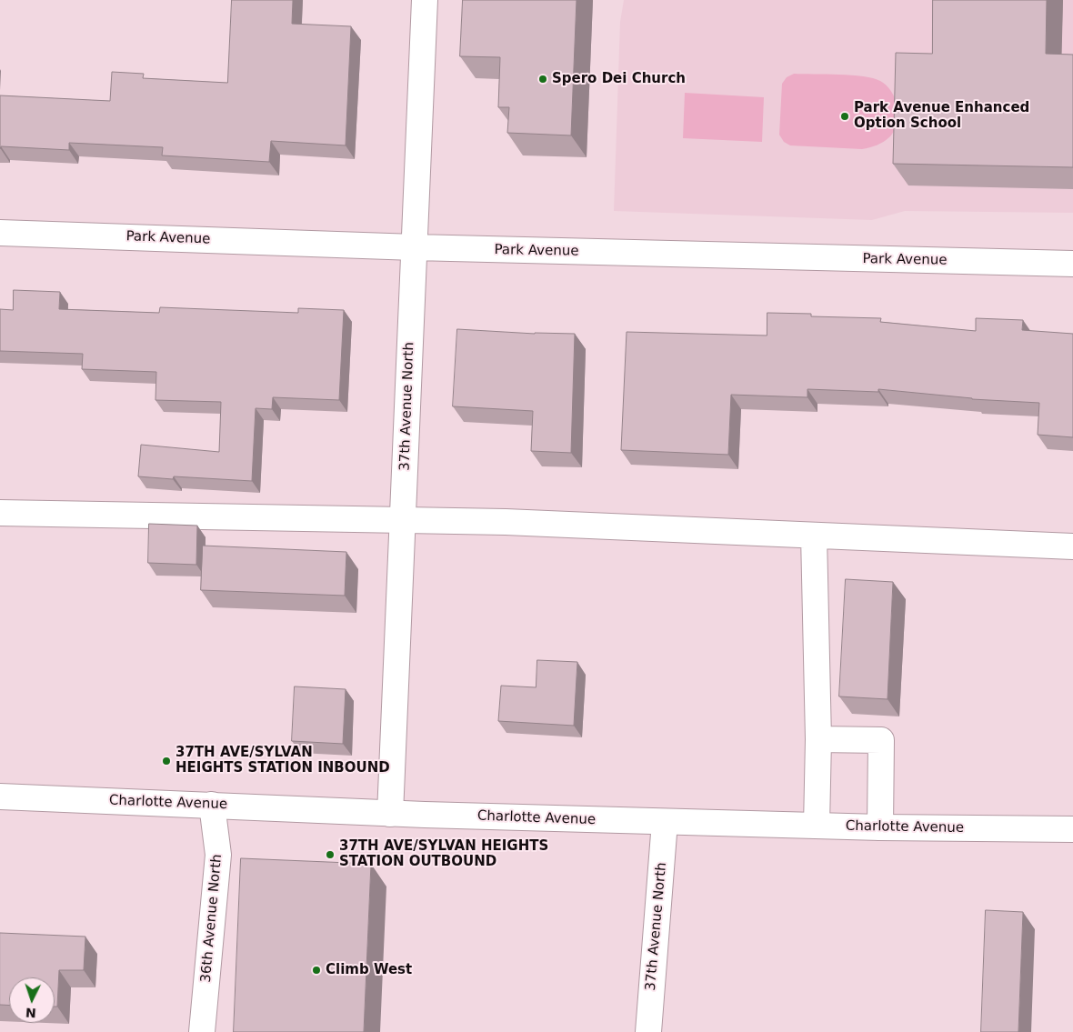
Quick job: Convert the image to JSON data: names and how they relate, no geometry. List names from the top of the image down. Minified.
{"streets":{"street":["Park Avenue","37th Avenue North","Charlotte Avenue","36th Avenue North"]},"crossings":[["Park Avenue","37th Avenue North"],["37th Avenue North","Charlotte Avenue"],["Charlotte Avenue","36th Avenue North"]],"places":["Spero Dei Church","Park Avenue Enhanced Option School","37TH AVE/SYLVAN HEIGHTS STATION INBOUND","37TH AVE/SYLVAN HEIGHTS STATION OUTBOUND","Climb West"],"north":"bottom"}
